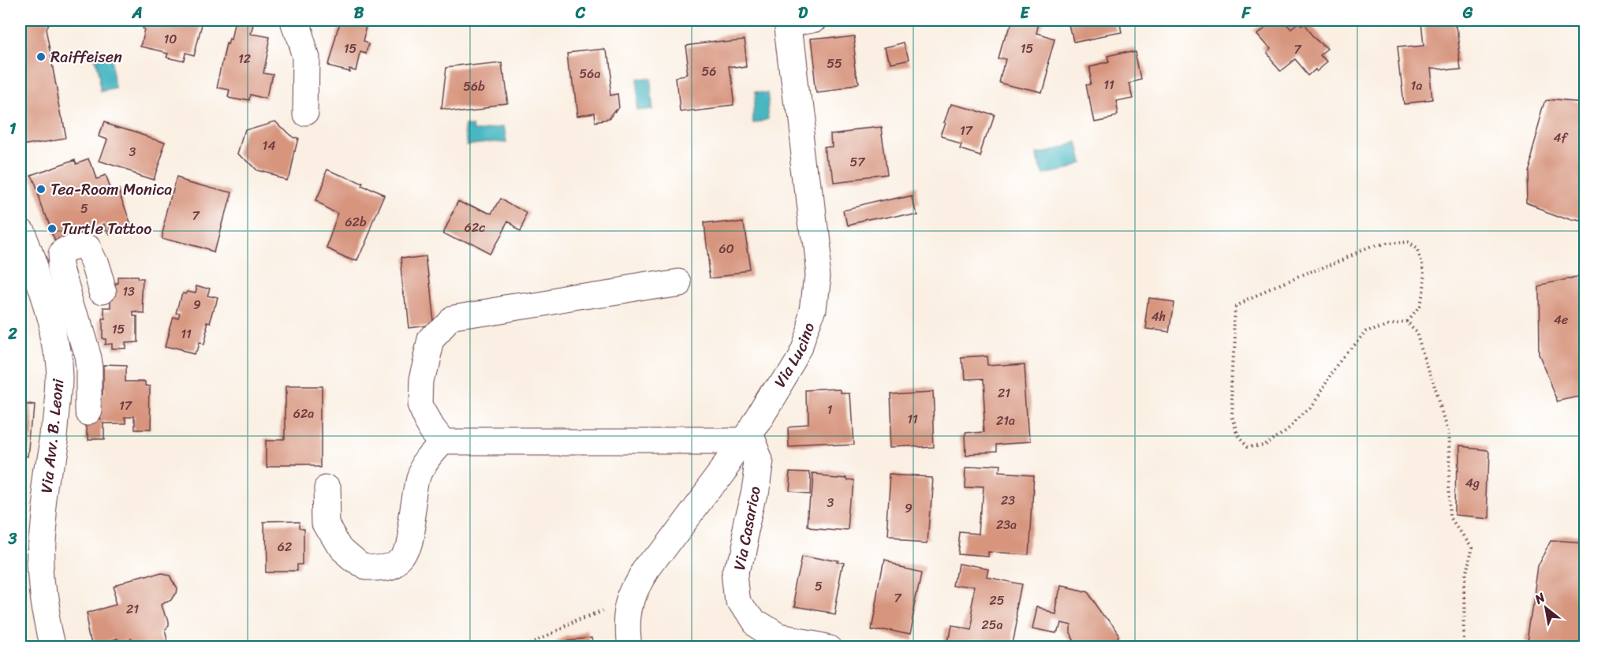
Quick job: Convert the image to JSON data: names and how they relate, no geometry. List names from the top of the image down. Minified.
{"streets":{"street":["Via Lucino","Via Avv. B. Leoni","Via Casarico"]},"crossings":[["Via Lucino","Via Casarico"]],"places":["Raiffeisen","Tea-Room Monica","Turtle Tattoo"],"house_numbers":["10","15","15","7","12","55","56","56a","11","1a","56b","17","4f","14","3","57","5","7","62b","62c","60","13","9","4h","4e","15","11","21","17","1","62a","11","21a","4g","23","3","9","23a","62","5","7","25","21","25a"],"north":"top left","grid":{"columns":["A","B","C","D","E","F","G"],"rows":["1","2","3"]}}
